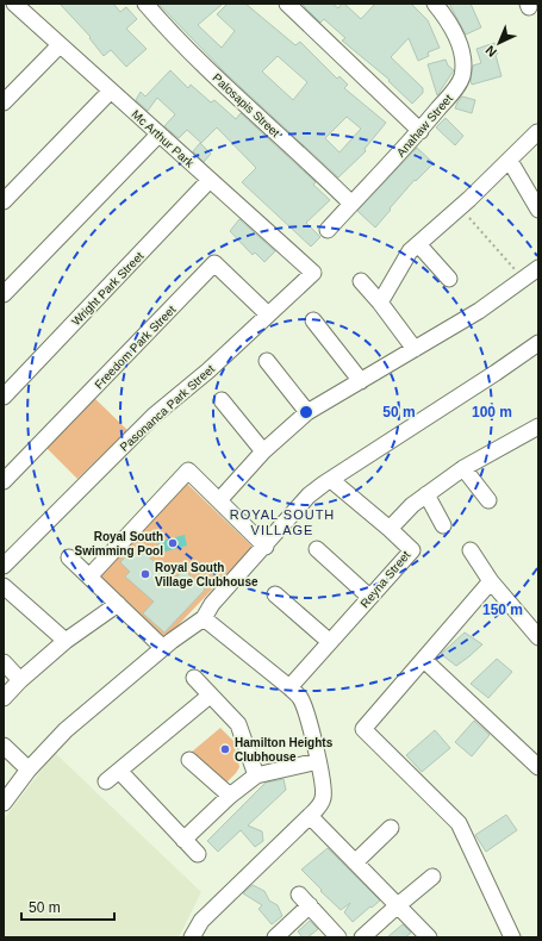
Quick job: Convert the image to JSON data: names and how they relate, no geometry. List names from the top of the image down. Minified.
{"streets":{"street":["Palosapis Street","Anahaw Street","Mc Arthur Park","Wright Park Street","Freedom Park Street","Pasonanca Park Street","Reyna Street"]},"crossings":[["Palosapis Street","Anahaw Street"],["Mc Arthur Park","Wright Park Street"],["Mc Arthur Park","Pasonanca Park Street"],["Freedom Park Street","Pasonanca Park Street"]],"districts":["ROYAL SOUTH VILLAGE"],"places":["Royal South Swimming Pool","Royal South Village Clubhouse","Hamilton Heights Clubhouse"],"scale_bar":"50 m","north":"bottom left","rings":["50 m","100 m","150 m"]}
